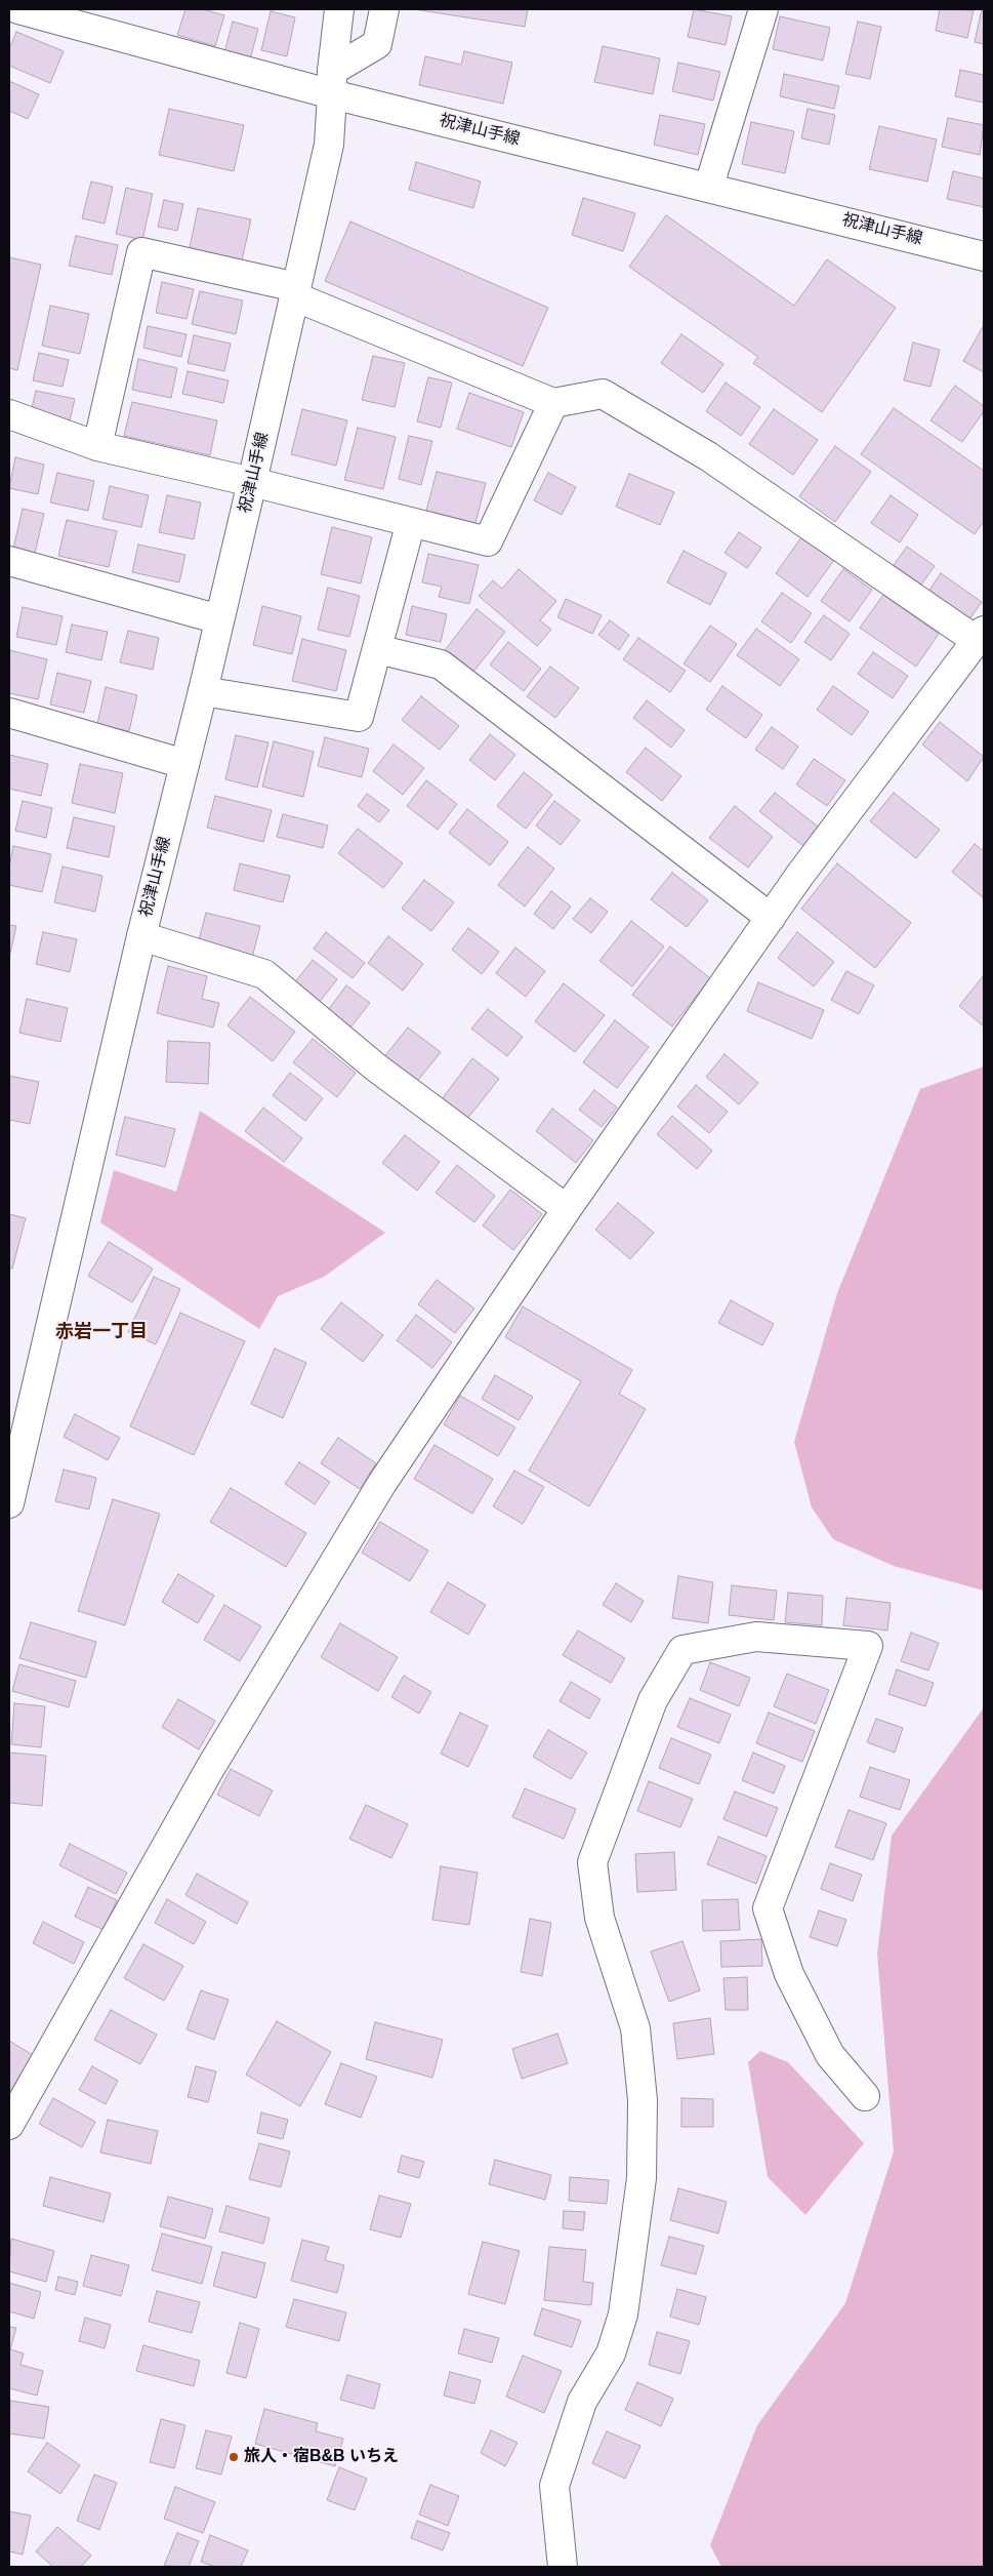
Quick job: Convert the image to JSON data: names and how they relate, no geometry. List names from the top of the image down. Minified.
{"streets":{"street":["祝津山手線"]},"districts":["赤岩一丁目"],"places":["旅人・宿B&B いちえ"]}
